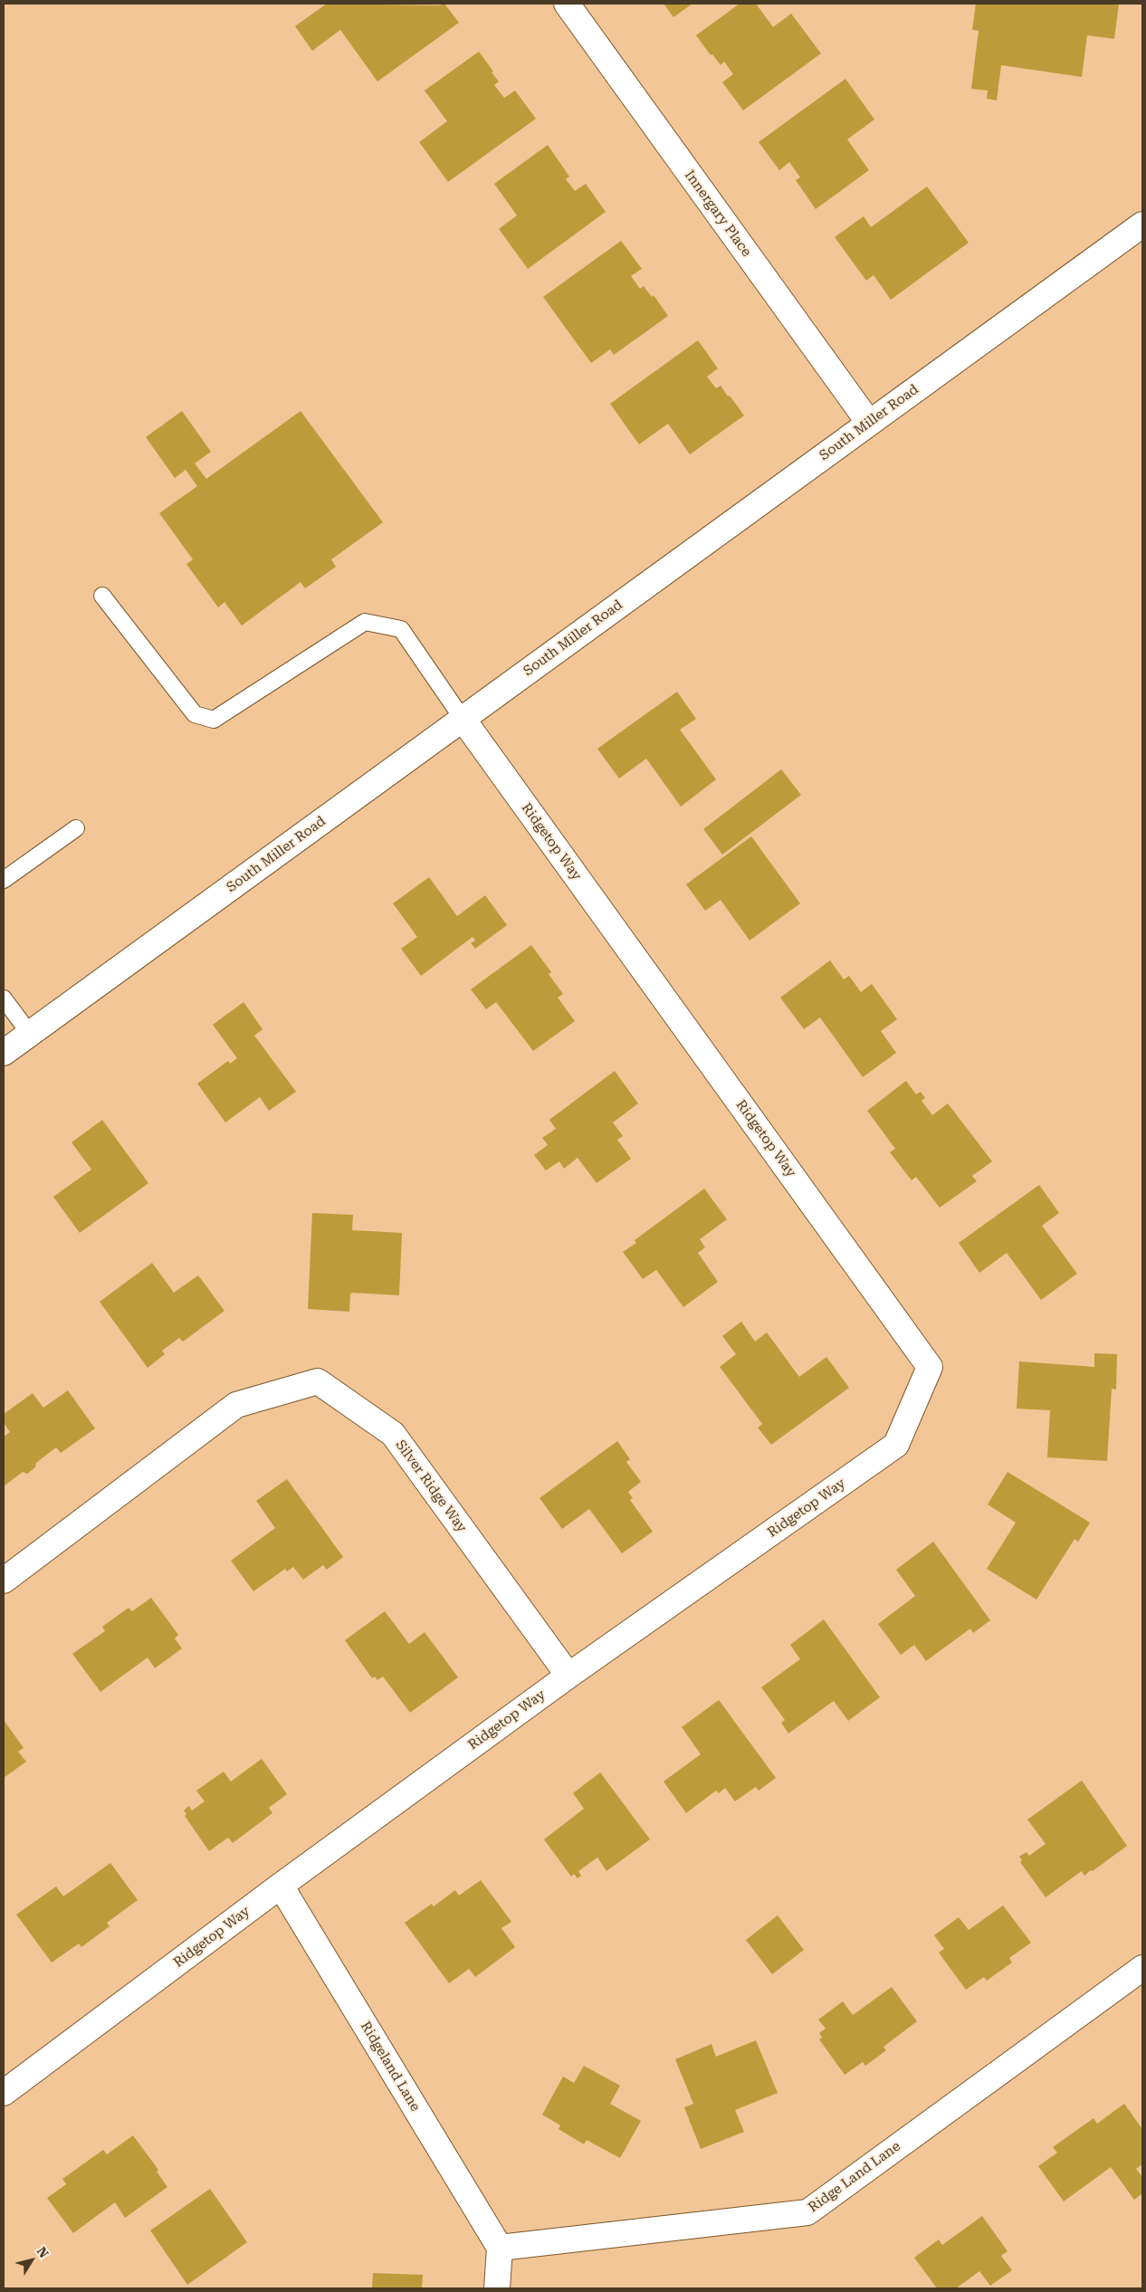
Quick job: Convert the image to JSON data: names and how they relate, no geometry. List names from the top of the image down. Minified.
{"streets":{"street":["Innergary Place","South Miller Road","Ridgetop Way","Silver Ridge Way","Ridgeland Lane","Ridge Land Lane"]},"crossings":[["Innergary Place","South Miller Road"],["South Miller Road","Ridgetop Way"],["Ridgetop Way","Silver Ridge Way"],["Ridgetop Way","Ridgeland Lane"],["Ridgeland Lane","Ridge Land Lane"]],"north":"top right"}
